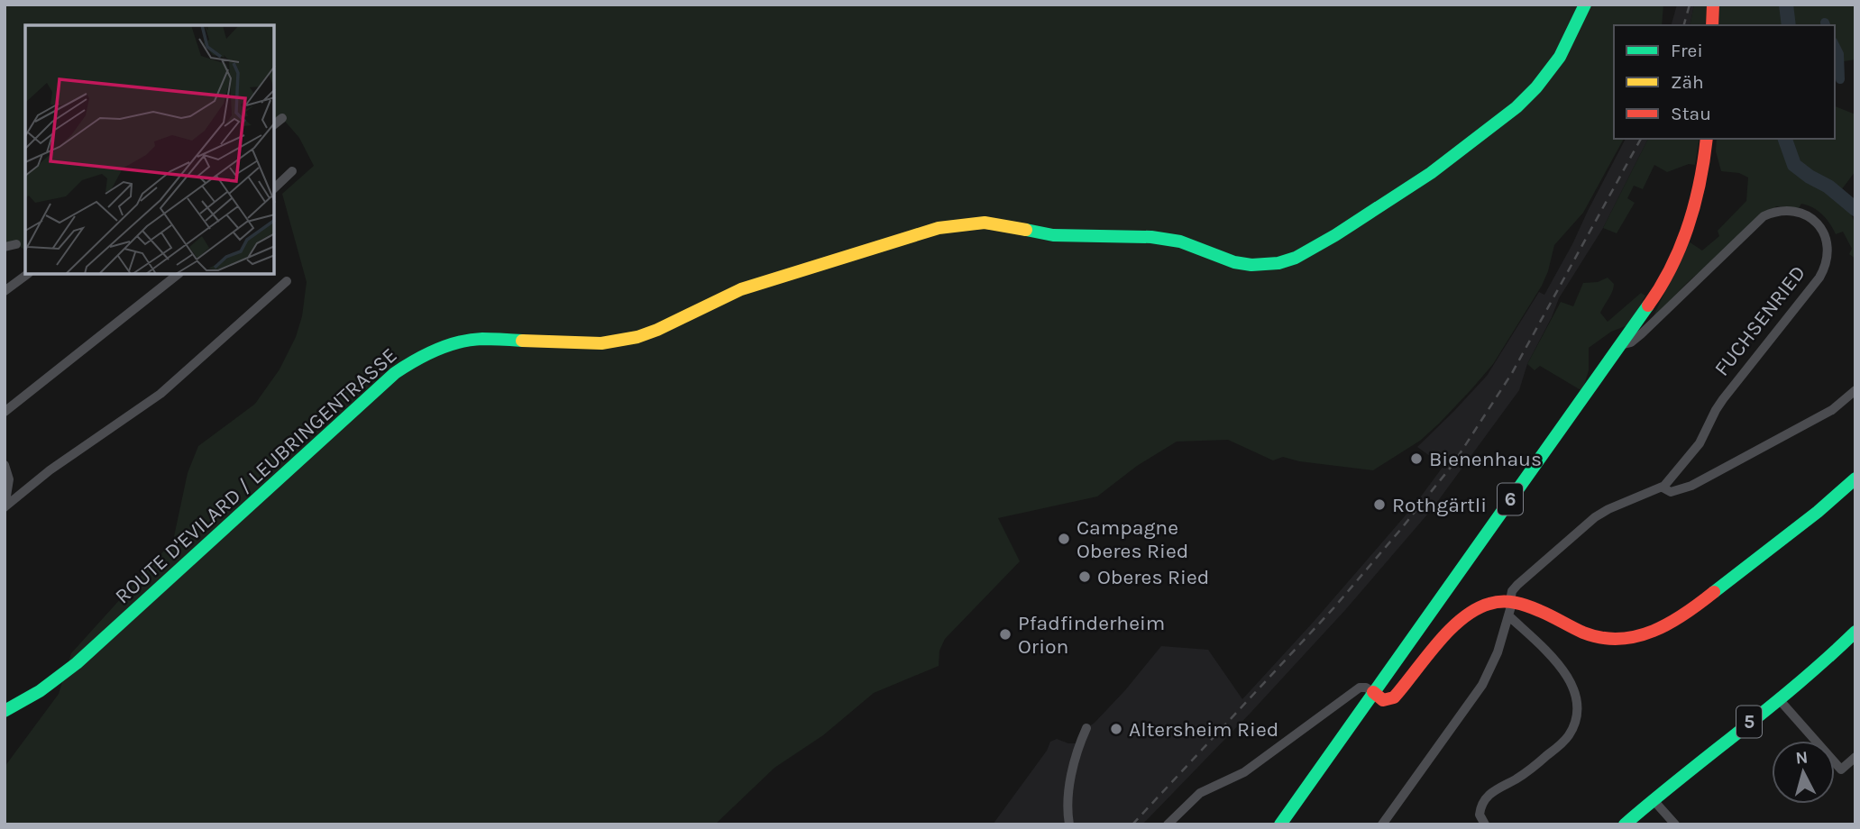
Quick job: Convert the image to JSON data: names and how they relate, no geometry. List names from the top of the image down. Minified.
{"streets":{"street":["FUCHSENRIED","ROUTE D'EVILARD / LEUBRINGENTRASSE","6","5"]},"crossings":[["FUCHSENRIED","6"]],"places":["Bienenhaus","Rothgärtli","Campagne Oberes Ried","Oberes Ried","Pfadfinderheim Orion","Altersheim Ried"],"legend":["Frei","Zäh","Stau"],"north":"top"}
